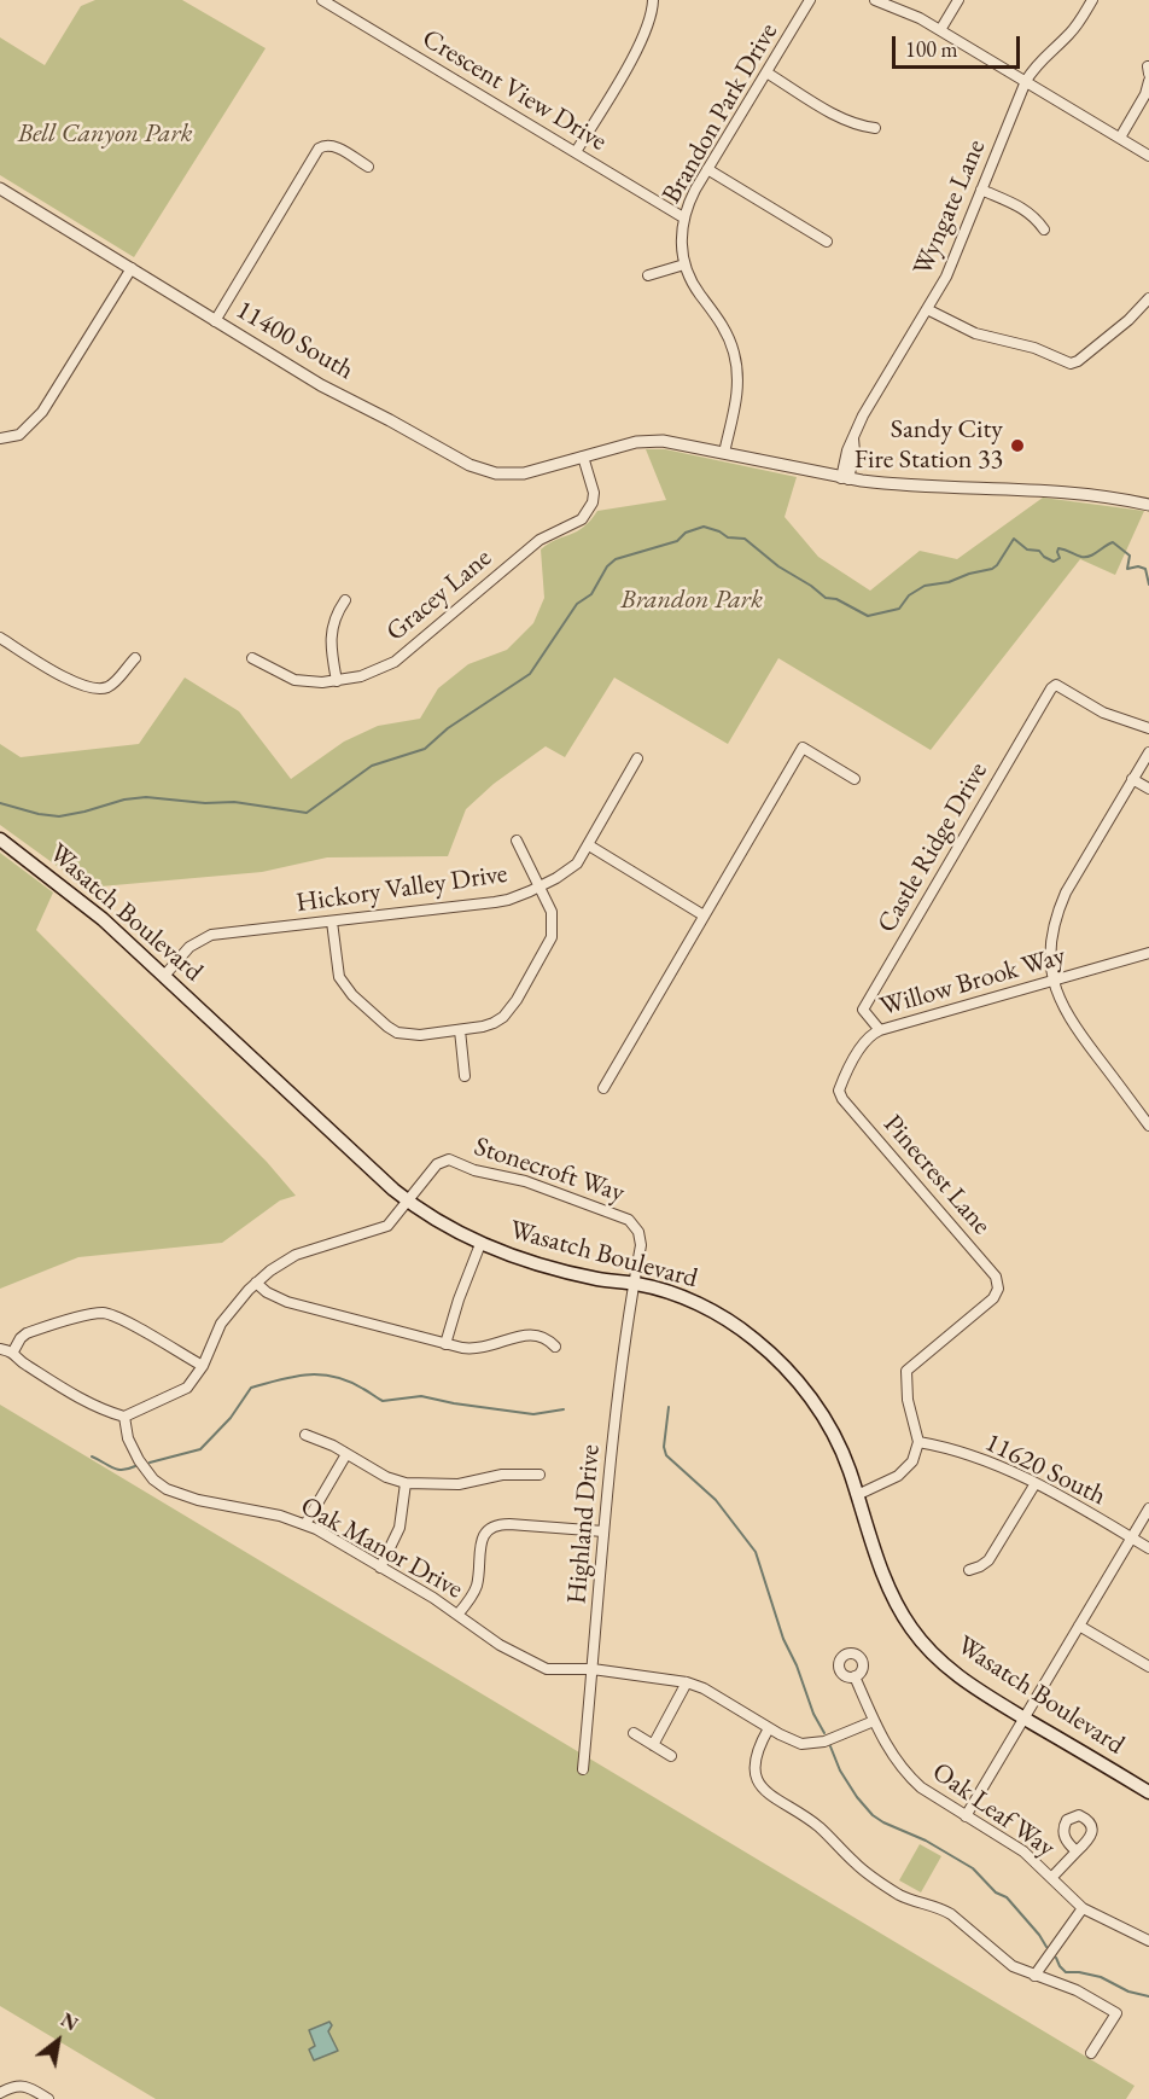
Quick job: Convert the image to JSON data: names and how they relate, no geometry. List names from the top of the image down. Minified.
{"streets":{"main road":["Wasatch Boulevard"],"street":["Crescent View Drive","Brandon Park Drive","Wyngate Lane","11400 South","Gracey Lane","Castle Ridge Drive","Hickory Valley Drive","Willow Brook Way","Stonecroft Way","Pinecrest Lane","11620 South","Highland Drive","Oak Manor Drive","Oak Leaf Way"]},"crossings":[["Crescent View Drive","Brandon Park Drive"],["Brandon Park Drive","11400 South"],["Wyngate Lane","11400 South"],["11400 South","Gracey Lane"],["Castle Ridge Drive","Willow Brook Way"],["Hickory Valley Drive","Wasatch Boulevard"],["Wasatch Boulevard","Stonecroft Way"],["Wasatch Boulevard","Highland Drive"],["Willow Brook Way","Pinecrest Lane"],["Stonecroft Way","Highland Drive"],["Pinecrest Lane","11620 South"],["Highland Drive","Oak Manor Drive"],["Oak Manor Drive","Oak Leaf Way"]],"parks":["Bell Canyon Park","Brandon Park"],"places":["Sandy City Fire Station 33"],"scale_bar":"100 m","north":"top right"}
